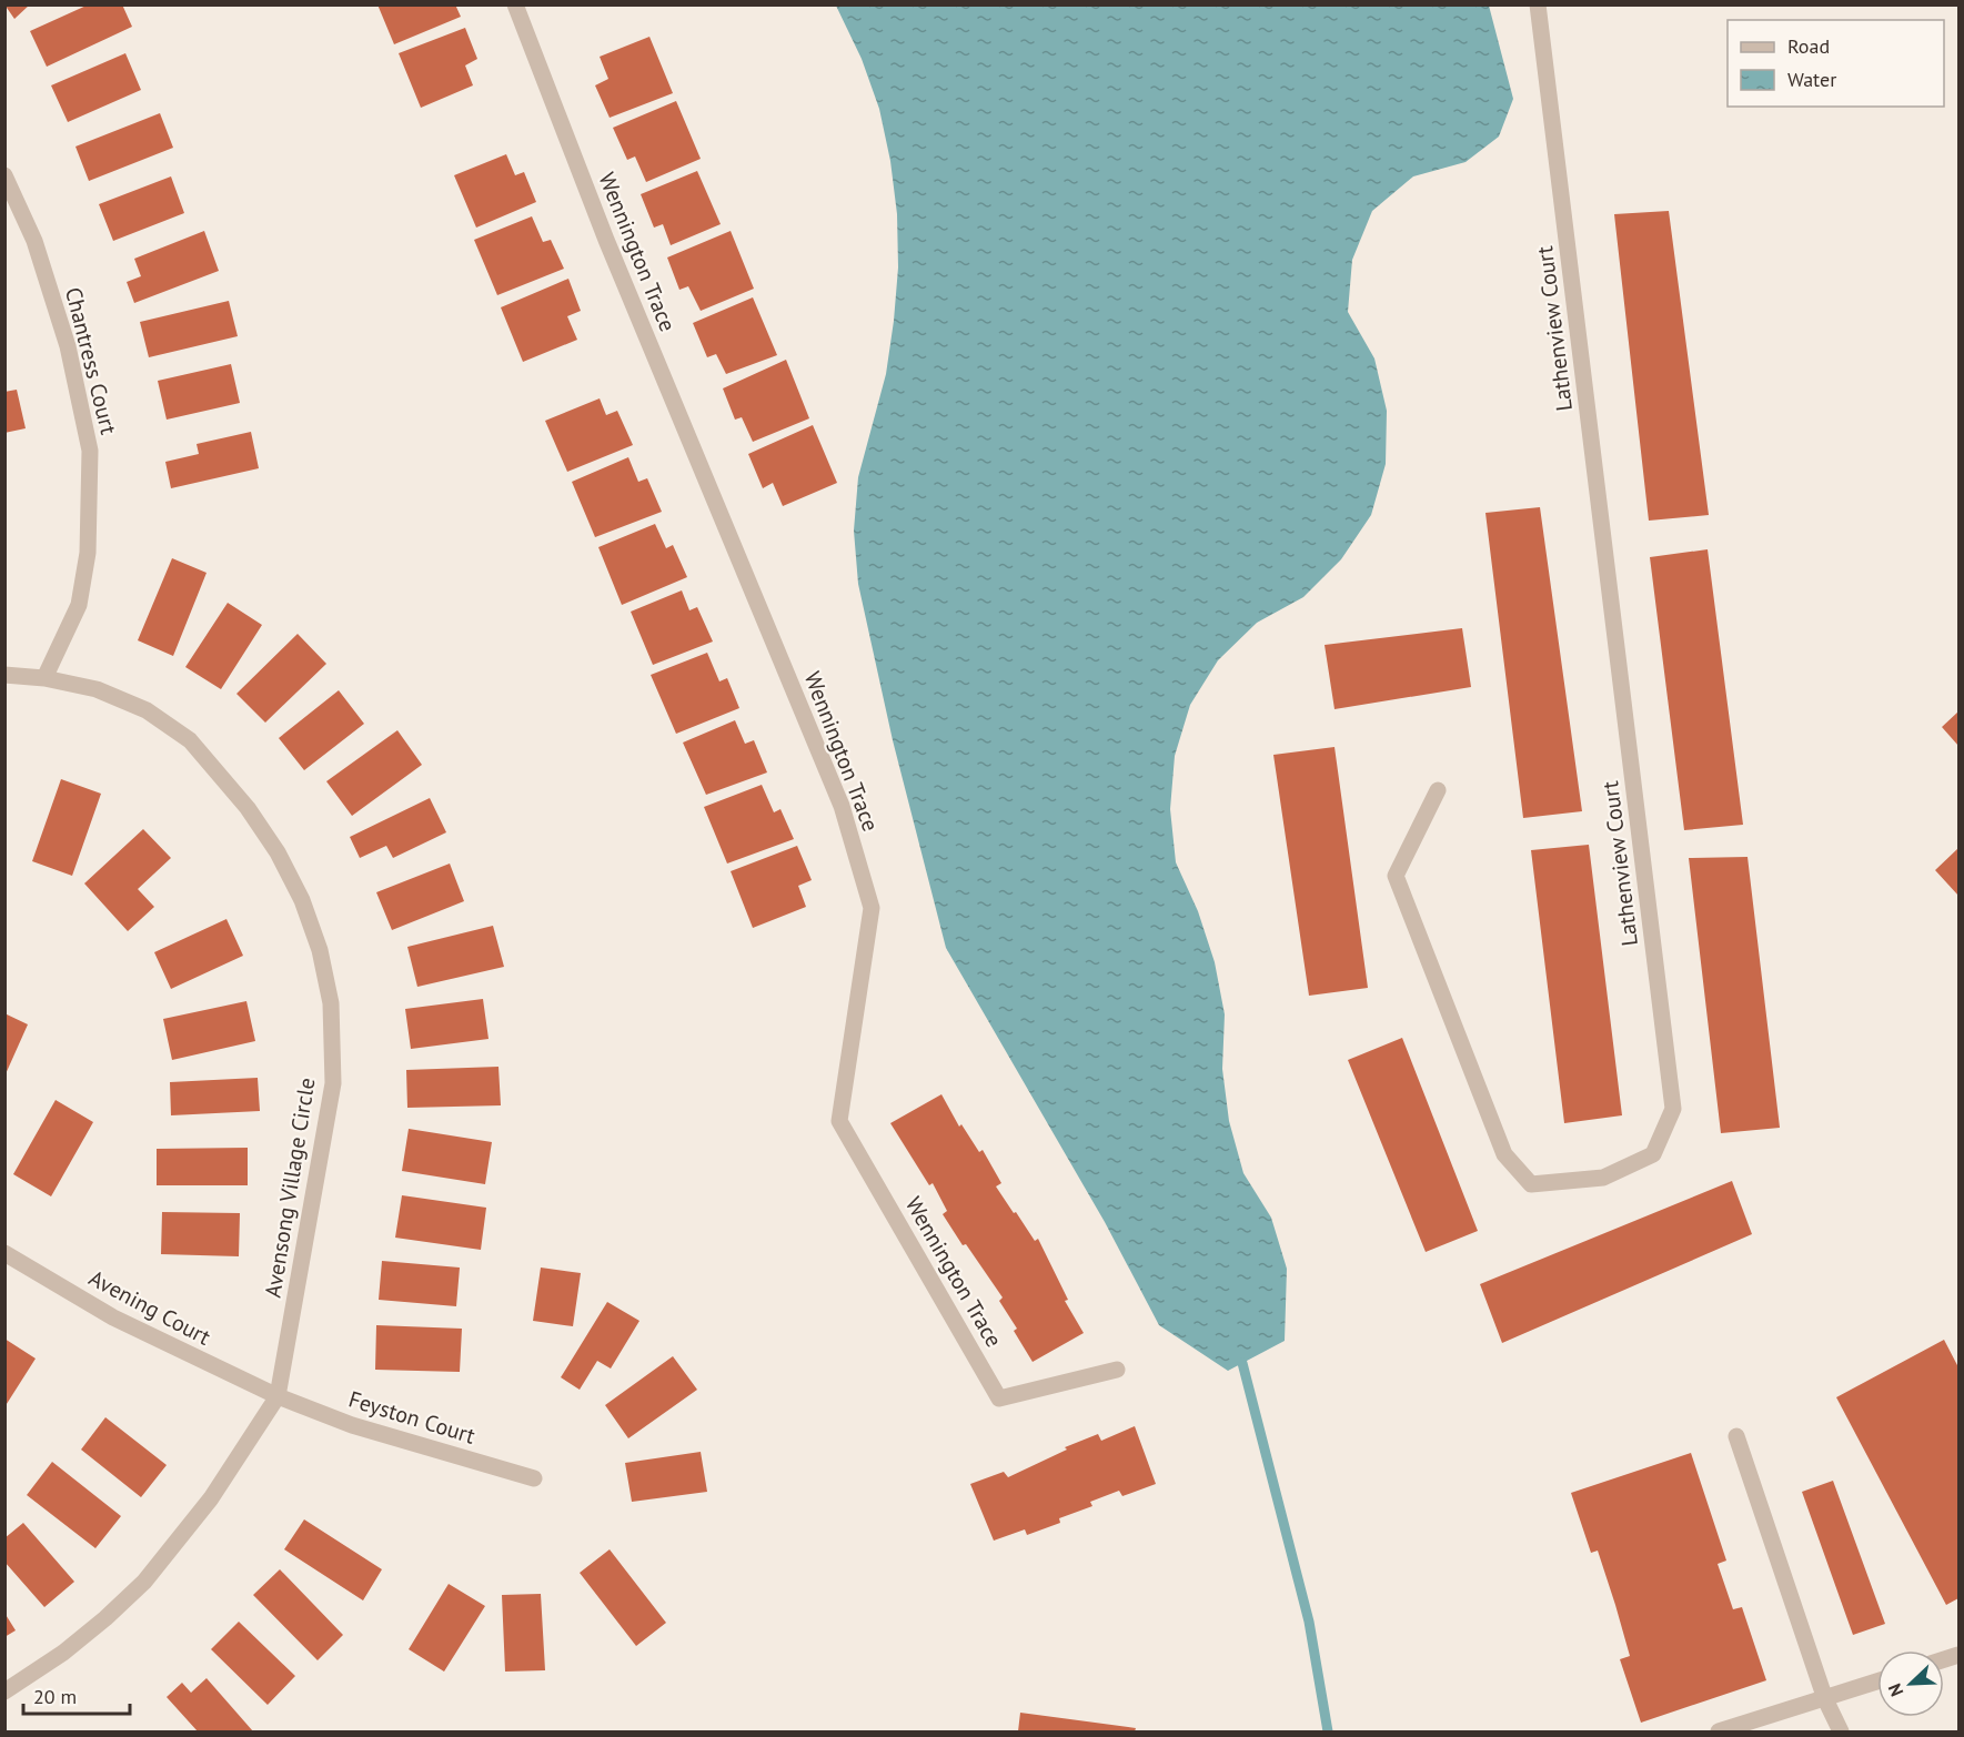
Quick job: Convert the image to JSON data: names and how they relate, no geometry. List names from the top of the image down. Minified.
{"streets":{"street":["Wennington Trace","Lathenview Court","Chantress Court","Avensong Village Circle","Avening Court","Feyston Court"]},"crossings":[["Chantress Court","Avensong Village Circle"],["Avensong Village Circle","Avening Court"],["Avensong Village Circle","Feyston Court"],["Avening Court","Feyston Court"]],"legend":["Road","Water"],"scale_bar":"20 m","north":"bottom left"}
